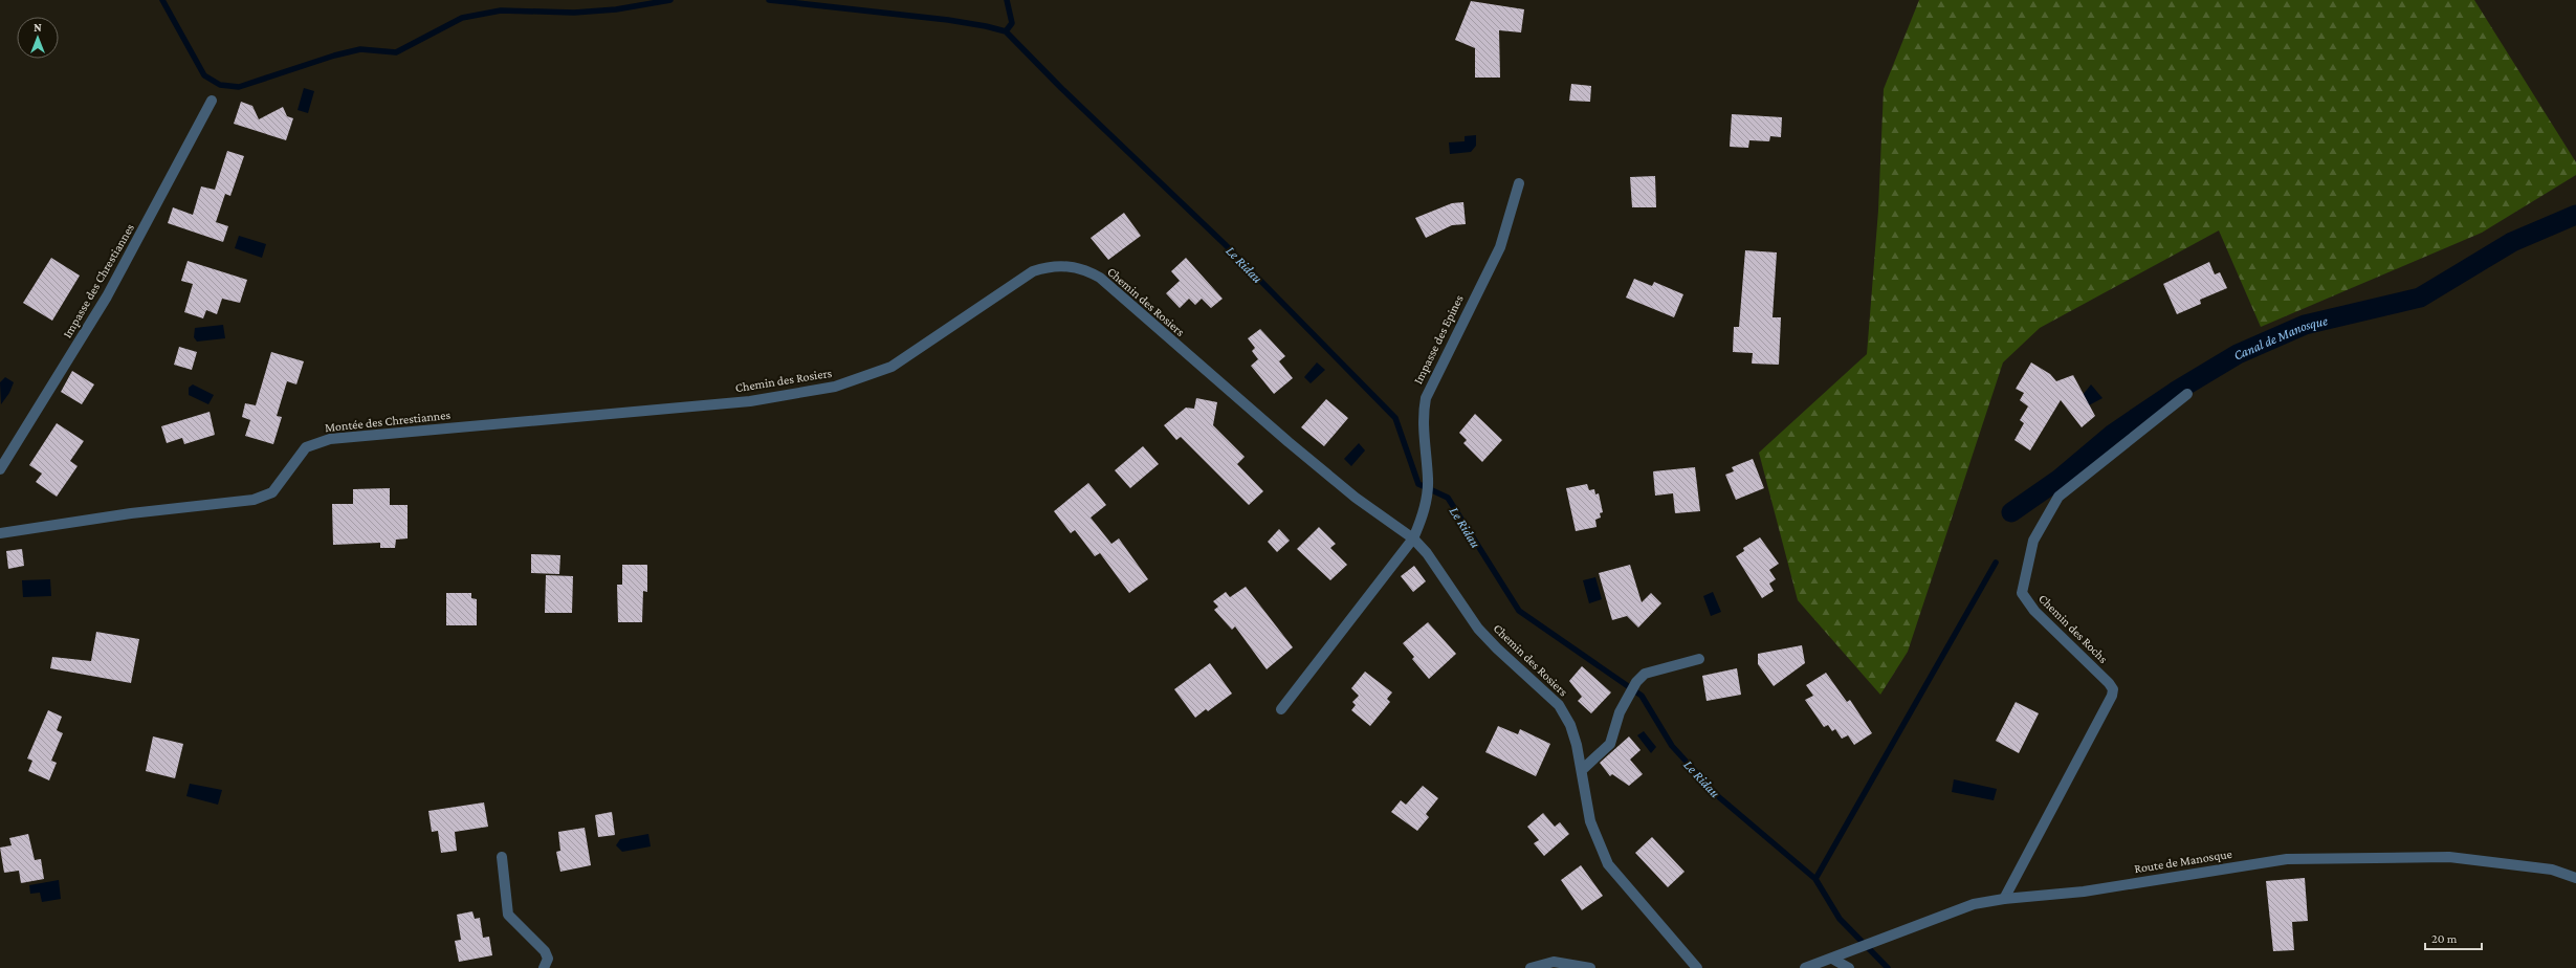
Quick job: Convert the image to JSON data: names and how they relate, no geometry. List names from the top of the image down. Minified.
{"streets":{"street":["Impasse des Chrestiannes","Chemin des Rosiers","Impasse des Epines","Montée des Chrestiannes","Chemin des Rochs","Route de Manosque"]},"crossings":[["Chemin des Rosiers","Impasse des Epines"],["Chemin des Rosiers","Montée des Chrestiannes"],["Chemin des Rochs","Route de Manosque"]],"water":["Le Ridau","Canal de Manosque"],"scale_bar":"20 m","north":"top"}
